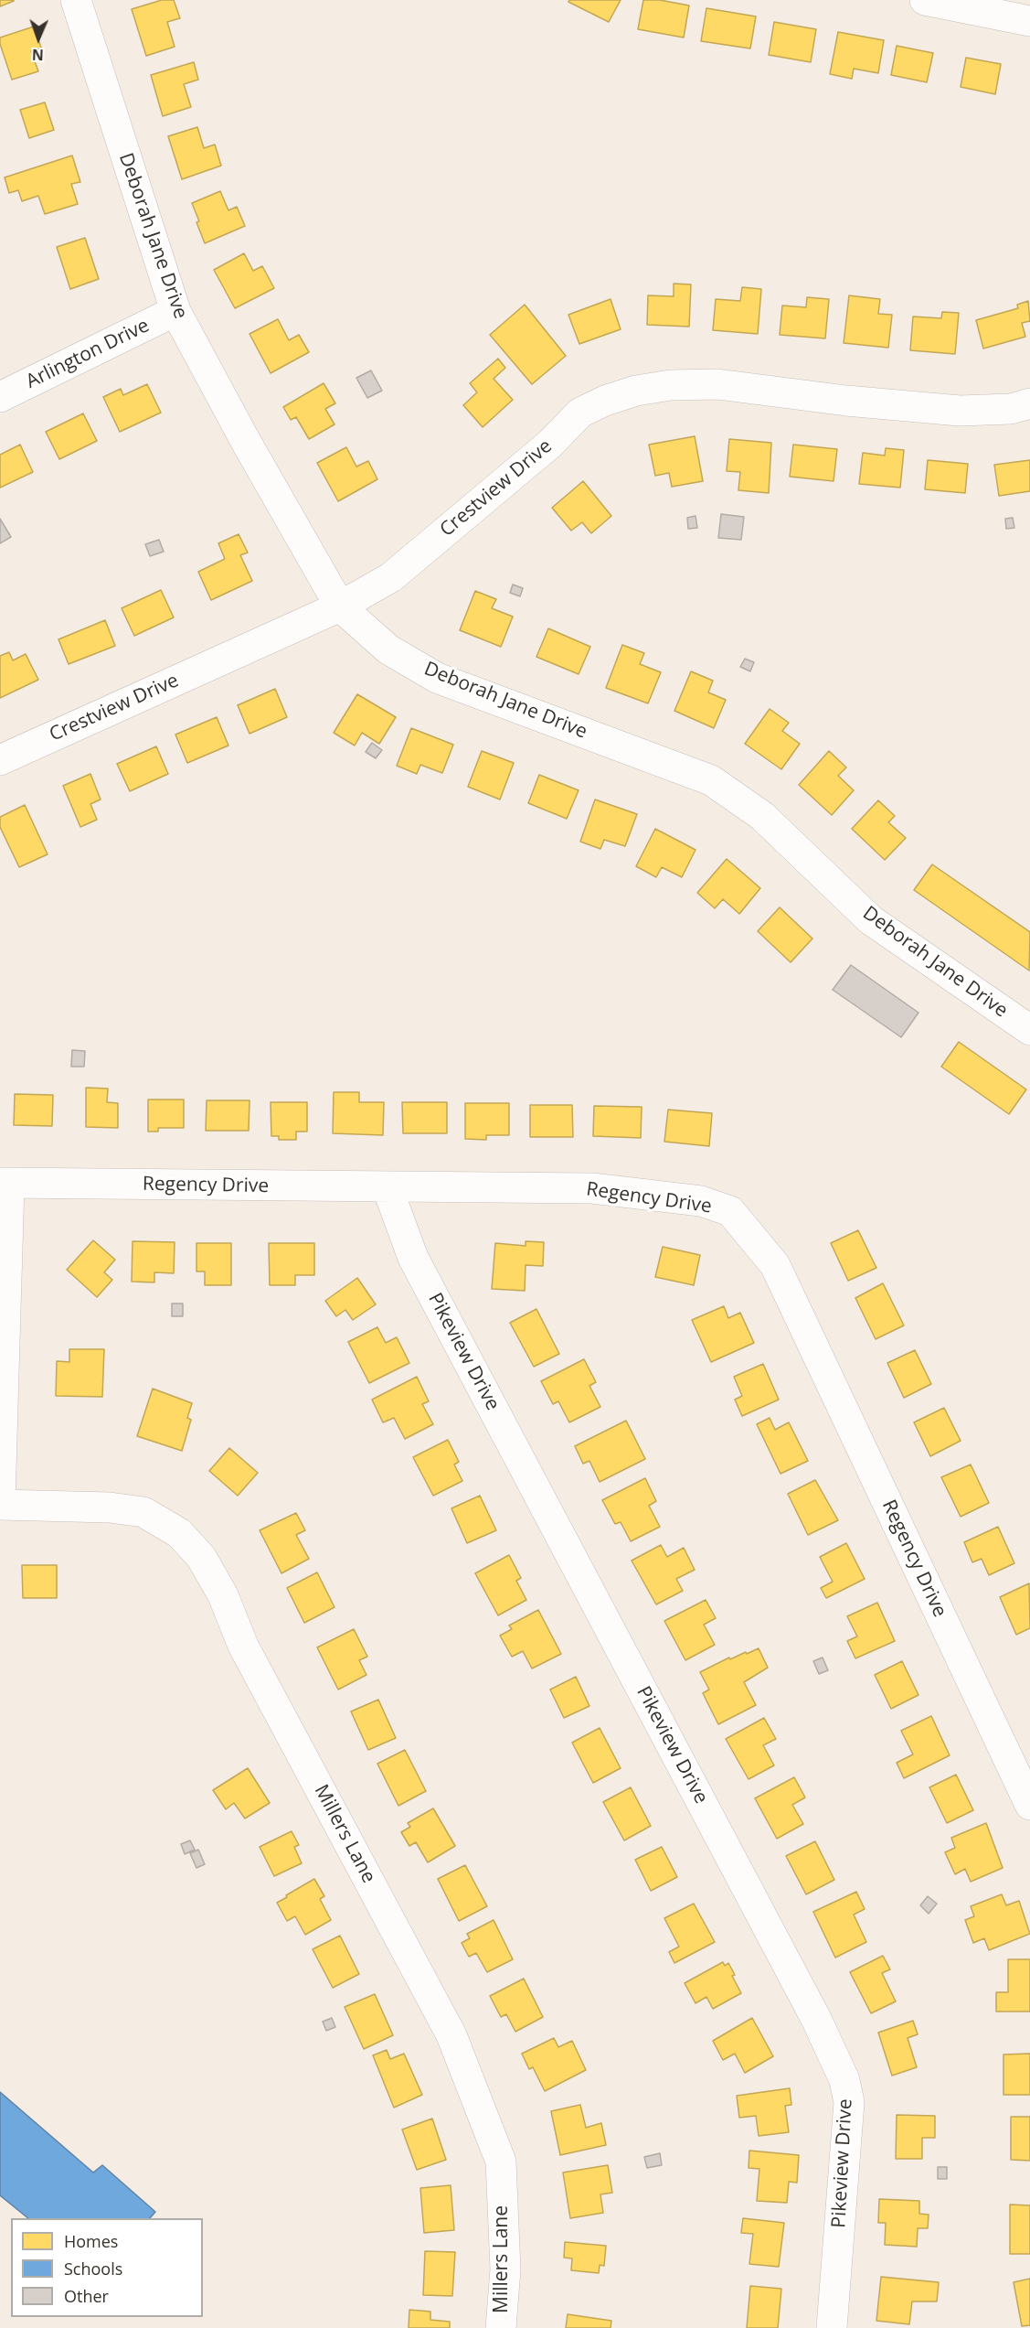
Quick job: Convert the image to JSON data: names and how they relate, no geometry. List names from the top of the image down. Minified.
{"streets":{"street":["Deborah Jane Drive","Arlington Drive","Crestview Drive","Regency Drive","Pikeview Drive","Millers Lane"]},"crossings":[["Deborah Jane Drive","Arlington Drive"],["Deborah Jane Drive","Crestview Drive"],["Regency Drive","Pikeview Drive"]],"legend":["Homes","Schools","Other"],"north":"bottom"}
